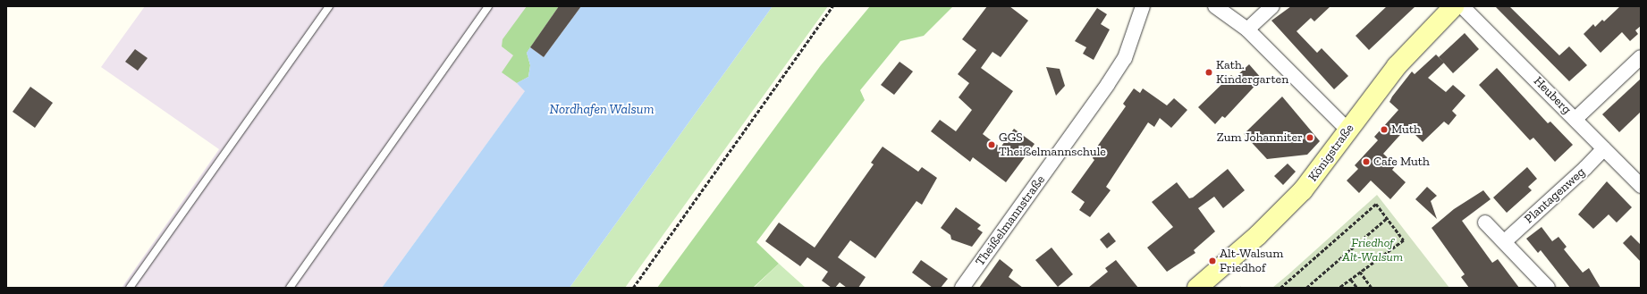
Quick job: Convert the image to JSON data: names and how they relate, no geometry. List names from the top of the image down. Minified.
{"streets":{"street":["Heuberg","Königstraße","Plantagenweg","Theißelmannstraße"]},"crossings":[["Heuberg","Plantagenweg"]],"water":["Nordhafen Walsum"],"parks":["Friedhof Alt-Walsum"],"places":["Kath. Kindergarten","Muth","Zum Johanniter","GGS Theißelmannschule","Cafe Muth","Alt-Walsum Friedhof"]}
